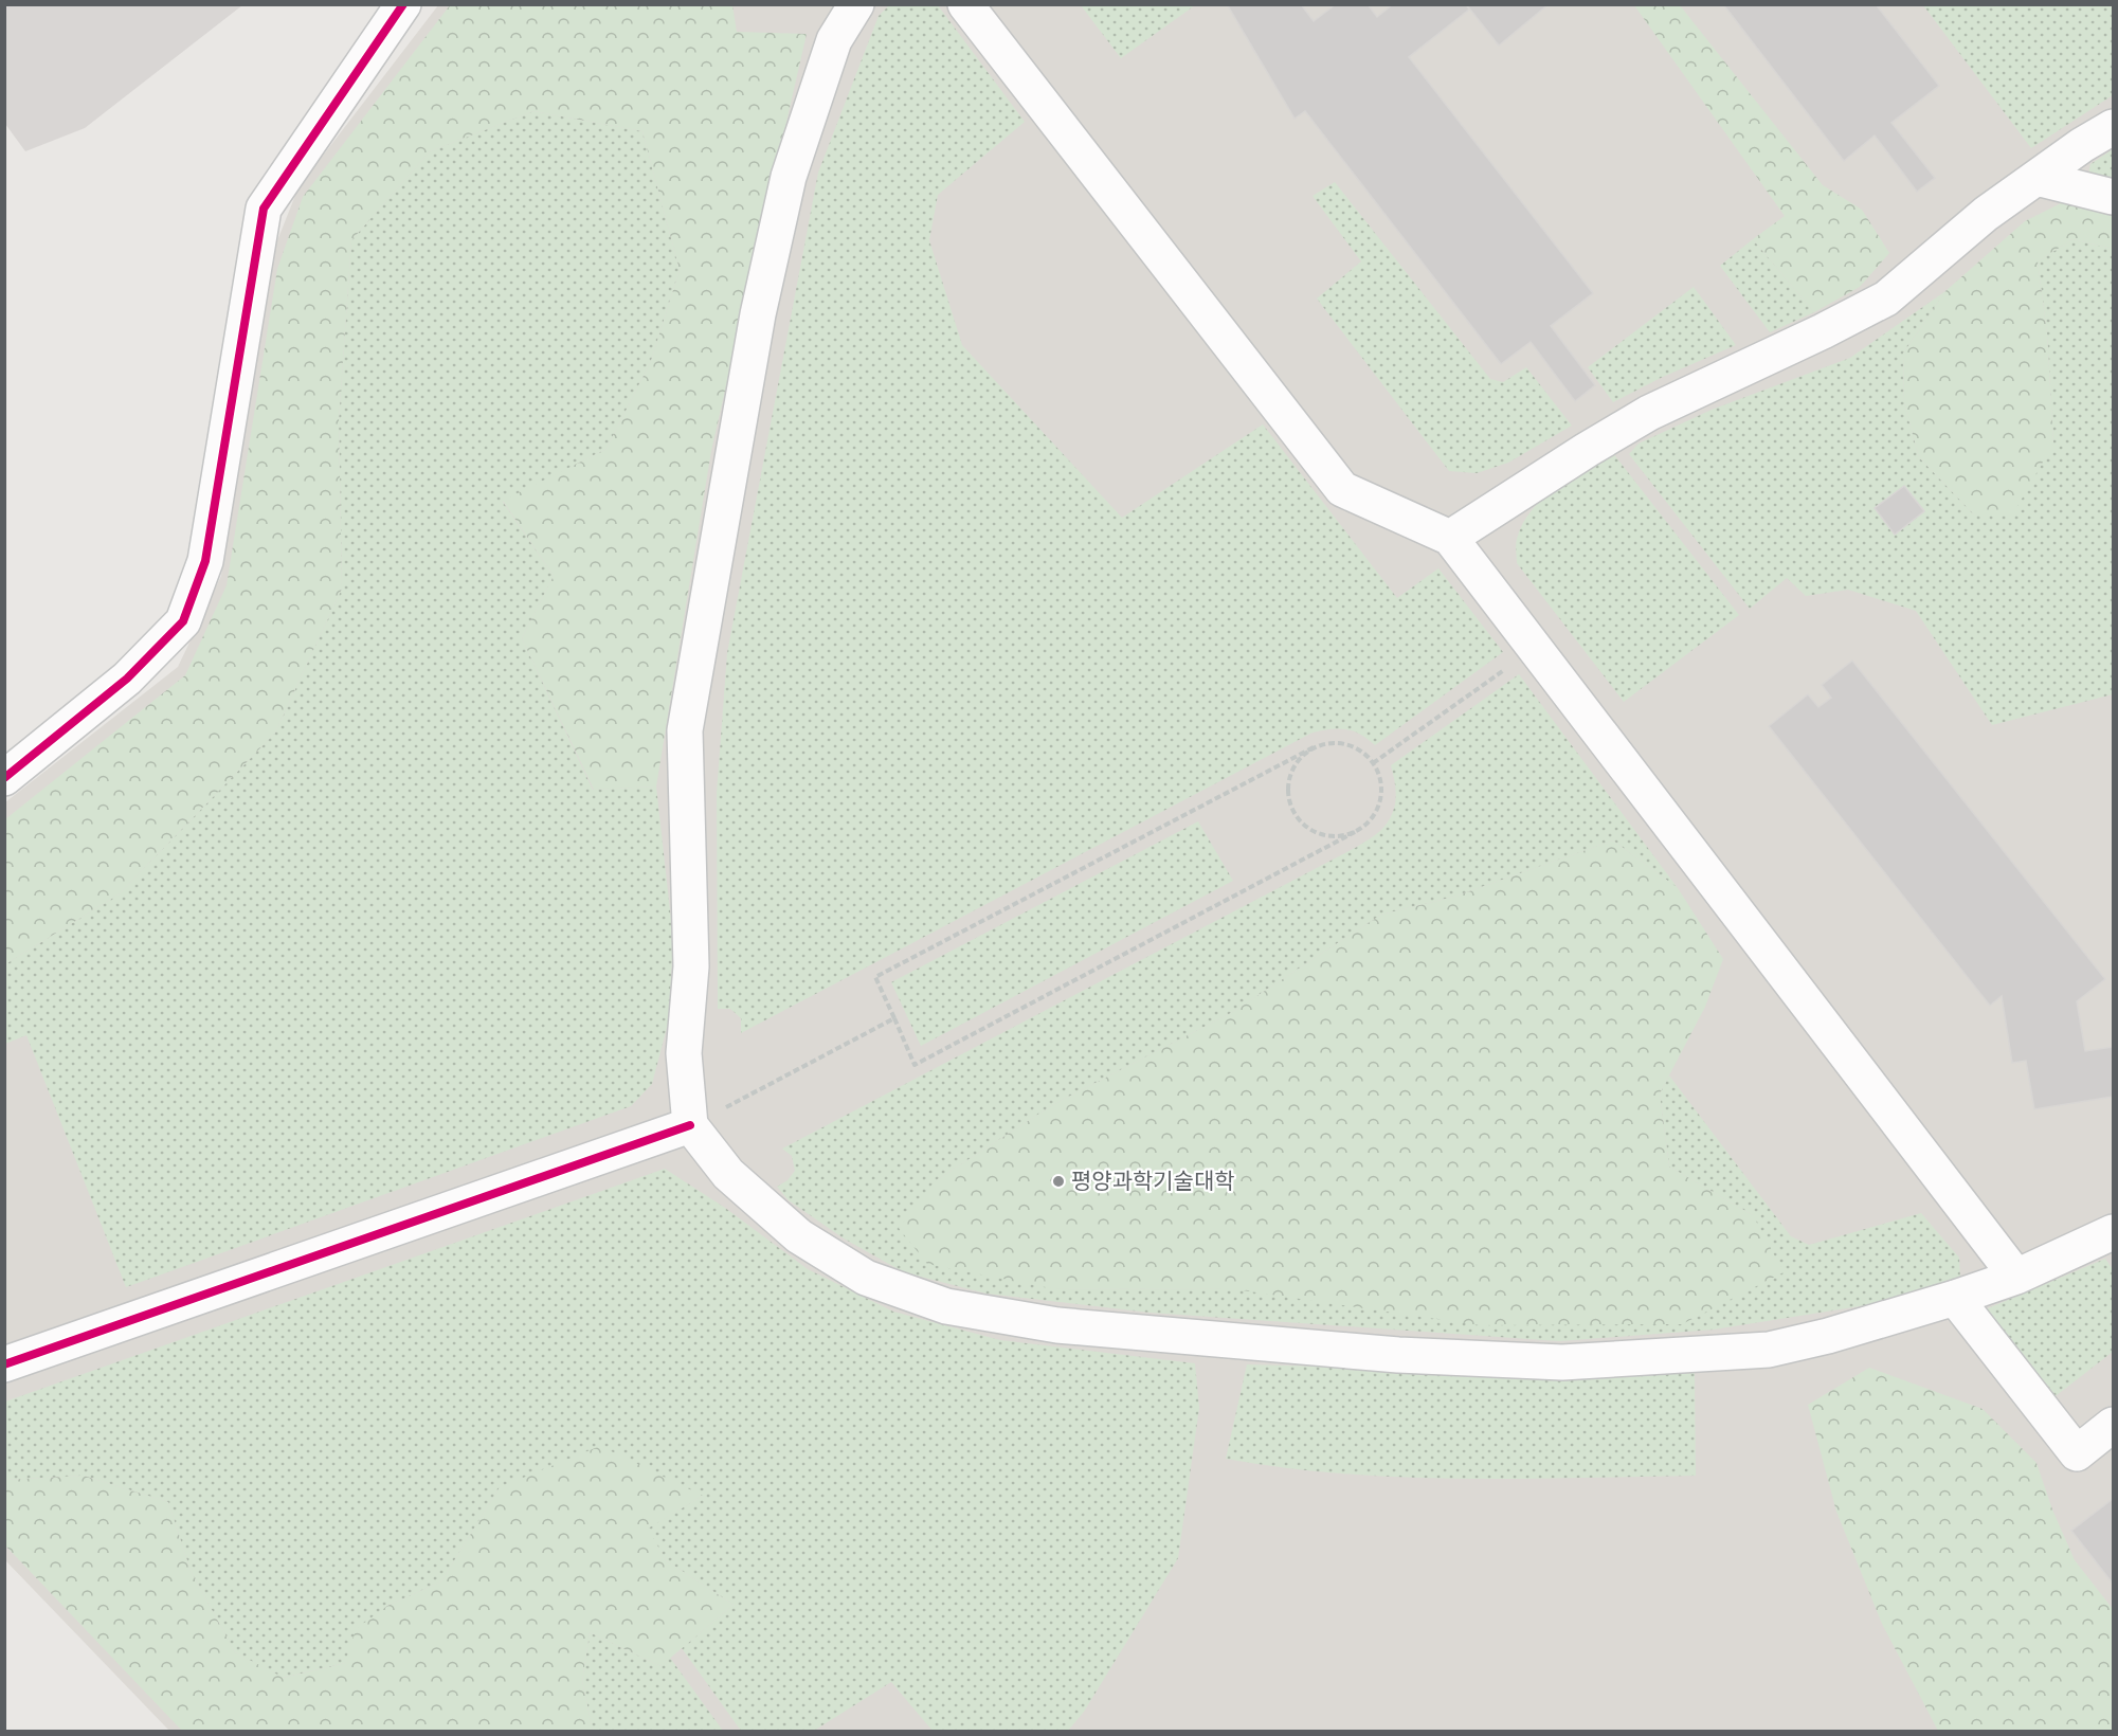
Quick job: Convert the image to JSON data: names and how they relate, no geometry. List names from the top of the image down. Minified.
{"places":["평양과학기술대학"]}
